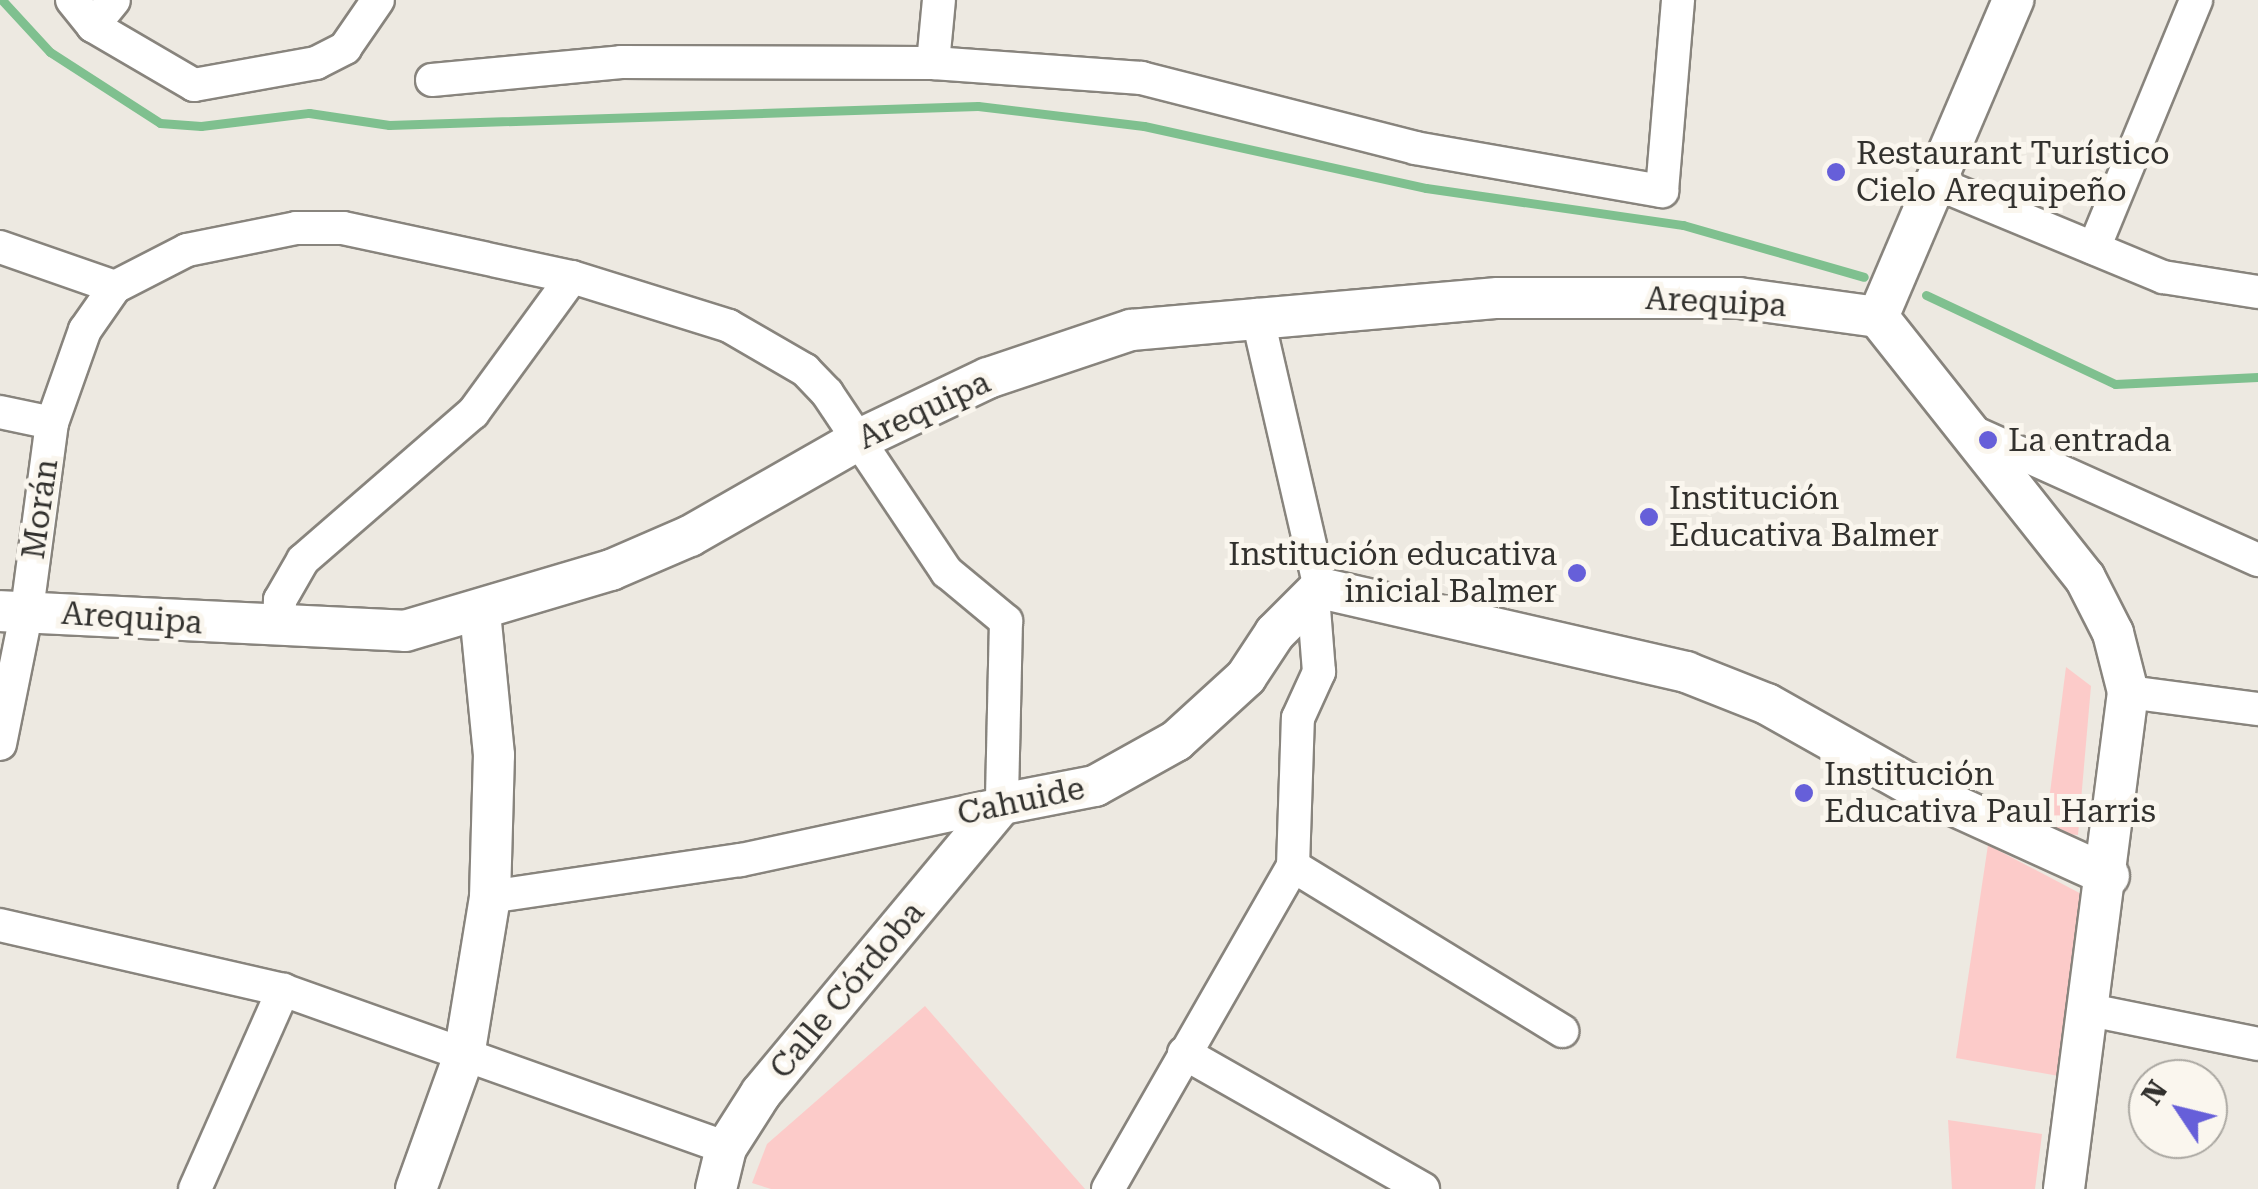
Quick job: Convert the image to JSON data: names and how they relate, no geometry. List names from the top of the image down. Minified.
{"streets":{"street":["Arequipa","Morán","Cahuide","Calle Córdoba"]},"crossings":[["Arequipa","Morán"],["Cahuide","Calle Córdoba"]],"places":["Restaurant Turístico Cielo Arequipeño","La entrada","Institución Educativa Balmer","Institución educativa inicial Balmer","Institución Educativa Paul Harris"],"north":"top left"}
